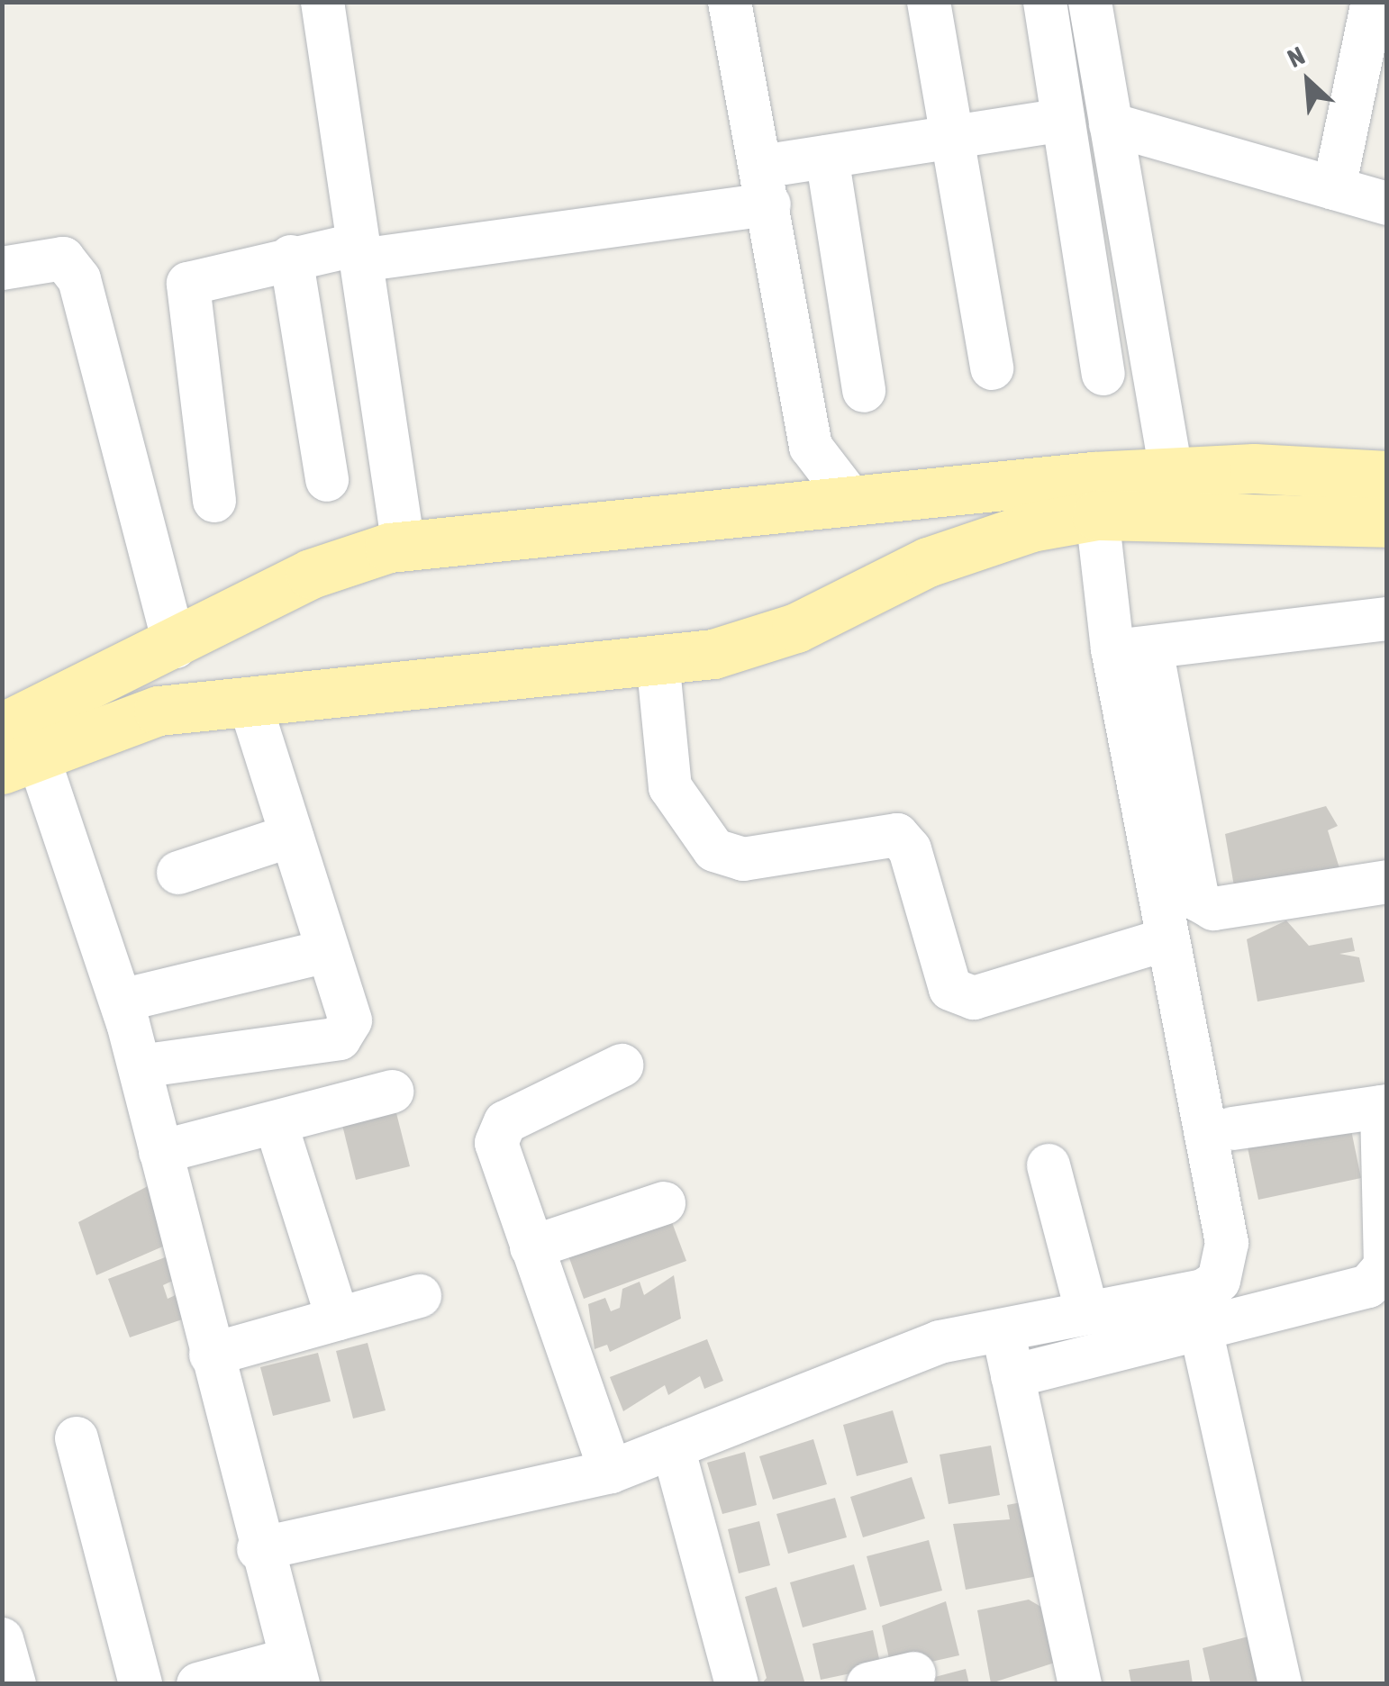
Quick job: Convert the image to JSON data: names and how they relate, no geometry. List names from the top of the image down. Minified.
{"north":"top left"}
